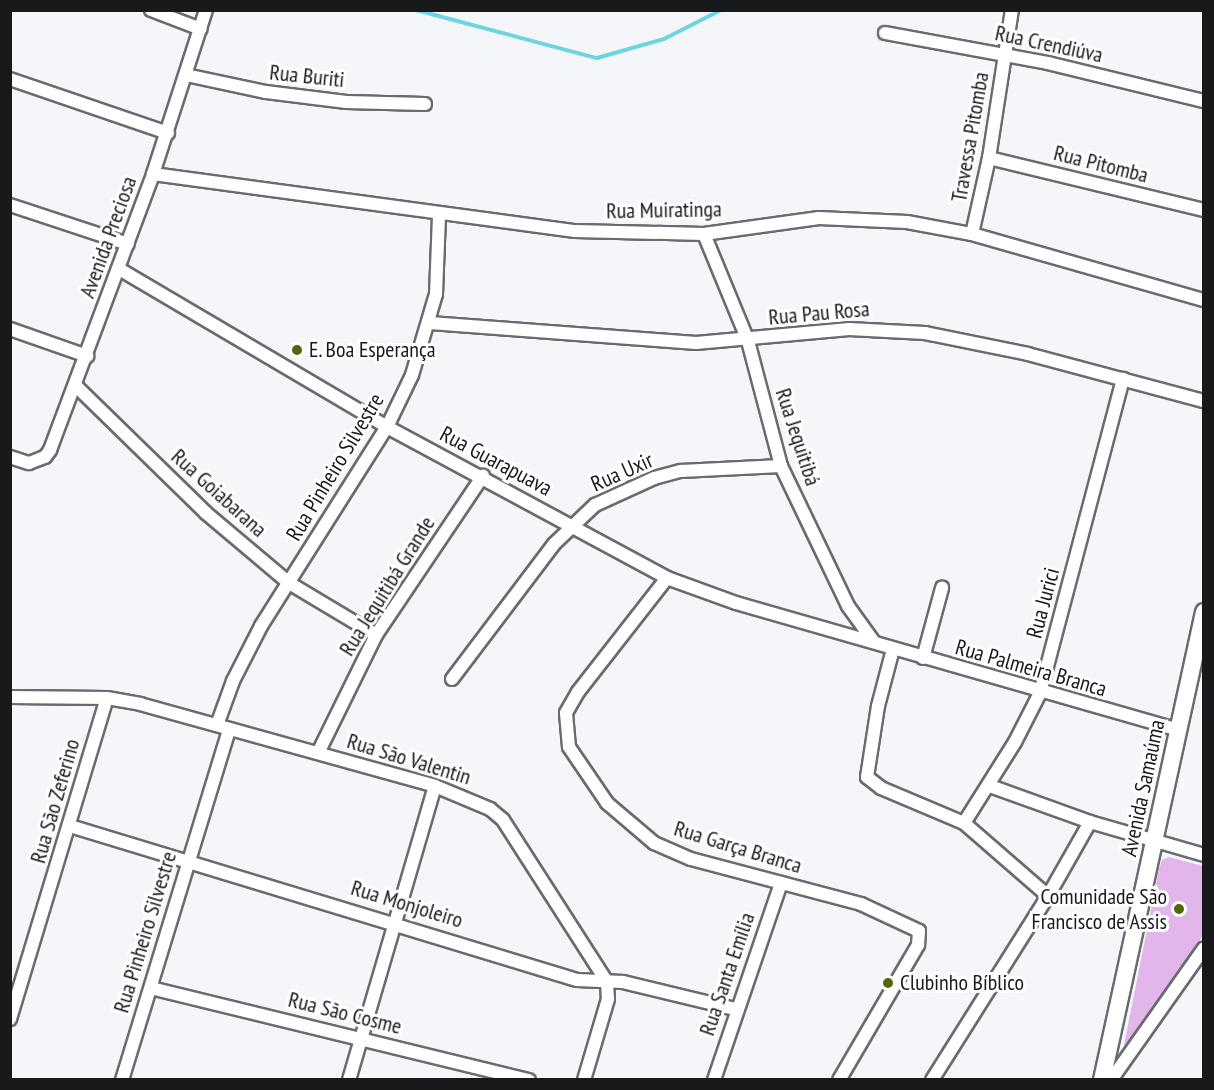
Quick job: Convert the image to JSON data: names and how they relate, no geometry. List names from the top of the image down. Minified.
{"streets":{"street":["Rua Crendiúva","Rua Buriti","Travessa Pitomba","Rua Pitomba","Rua Muiratinga","Avenida Preciosa","Rua Pau Rosa","Rua Jequitibá","Rua Guarapuava","Rua Pinheiro Silvestre","Rua Uxir","Rua Goiabarana","Rua Jequitibá Grande","Rua Jurici","Rua Palmeira Branca","Rua São Valentin","Avenida Samaúma","Rua São Zeferino","Rua Garça Branca","Rua Monjoleiro","Rua Santa Emília","Rua São Cosme"]},"crossings":[["Rua Crendiúva","Travessa Pitomba"],["Rua Buriti","Avenida Preciosa"],["Travessa Pitomba","Rua Pitomba"],["Travessa Pitomba","Rua Muiratinga"],["Rua Muiratinga","Avenida Preciosa"],["Rua Muiratinga","Rua Jequitibá"],["Rua Muiratinga","Rua Pinheiro Silvestre"],["Avenida Preciosa","Rua Guarapuava"],["Avenida Preciosa","Rua Goiabarana"],["Rua Pau Rosa","Rua Jequitibá"],["Rua Pau Rosa","Rua Pinheiro Silvestre"],["Rua Pau Rosa","Rua Jurici"],["Rua Jequitibá","Rua Guarapuava"],["Rua Jequitibá","Rua Uxir"],["Rua Jequitibá","Rua Palmeira Branca"],["Rua Guarapuava","Rua Pinheiro Silvestre"],["Rua Guarapuava","Rua Uxir"],["Rua Guarapuava","Rua Jequitibá Grande"],["Rua Guarapuava","Rua Palmeira Branca"],["Rua Guarapuava","Rua Garça Branca"],["Rua Pinheiro Silvestre","Rua Goiabarana"],["Rua Pinheiro Silvestre","Rua São Valentin"],["Rua Pinheiro Silvestre","Rua Monjoleiro"],["Rua Pinheiro Silvestre","Rua São Cosme"],["Rua Goiabarana","Rua Jequitibá Grande"],["Rua Jequitibá Grande","Rua São Valentin"],["Rua Jurici","Rua Palmeira Branca"],["Rua Palmeira Branca","Avenida Samaúma"],["Rua São Valentin","Rua São Zeferino"],["Rua São Valentin","Rua Monjoleiro"],["Rua São Zeferino","Rua Monjoleiro"],["Rua Garça Branca","Rua Santa Emília"],["Rua Monjoleiro","Rua Santa Emília"]],"places":["E. Boa Esperança","Comunidade São Francisco de Assis","Clubinho Bíblico"]}
